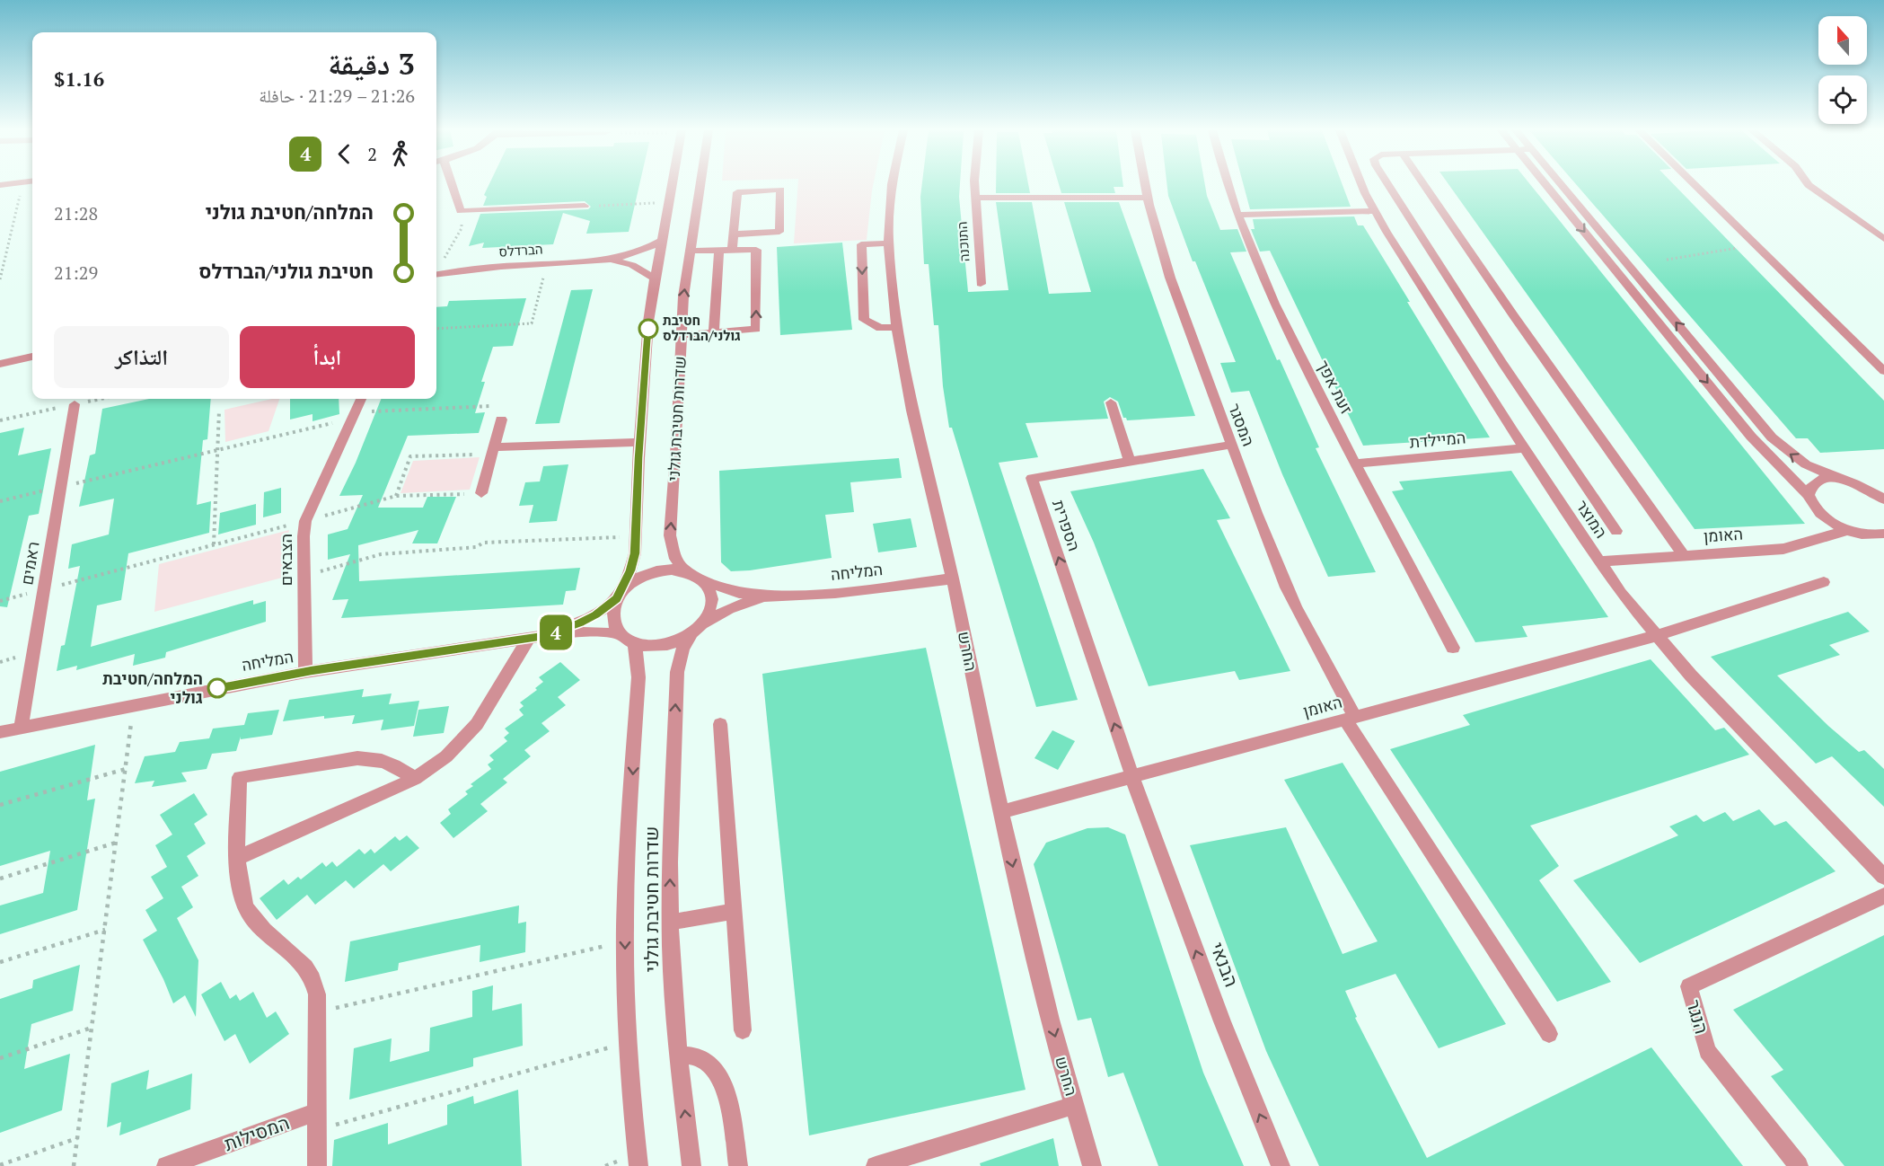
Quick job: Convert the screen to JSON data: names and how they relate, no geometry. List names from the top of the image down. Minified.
{"streets":{"street":["התוכנה","הברדלס","זעת אפך","שדרות חטיבת גולני","המסגר","המיילדת","המוצר","הספרית","האומן","הצבאים","ראמים","המליחה","החרש","הבנאי","הנגר","המסילות"]},"crossings":[["התוכנה","המסגר"],["זעת אפך","המיילדת"],["שדרות חטיבת גולני","המליחה"],["המסגר","הספרית"],["המסגר","האומן"],["המיילדת","המוצר"],["המוצר","האומן"],["הספרית","האומן"],["הספרית","הבנאי"],["האומן","החרש"],["האומן","הבנאי"],["הצבאים","המליחה"],["ראמים","המליחה"],["המליחה","החרש"]],"one_way":["הבנאי"],"places":["חטיבת גולני/הברדלס","המלחה/חטיבת גולני"],"lines":["bus line 4"],"north":"top","page":{"on_map":"4","heading":["3 دقيقة","21:26 – 21:29 · حافلة","$1.16"],"legs":["2","4"],"list":[{"name":"המלחה/חטיבת גולני","value":"21:28"},{"name":"חטיבת גולני/הברדלס","value":"21:29"}],"buttons":["ابدأ","التذاكر"]}}
